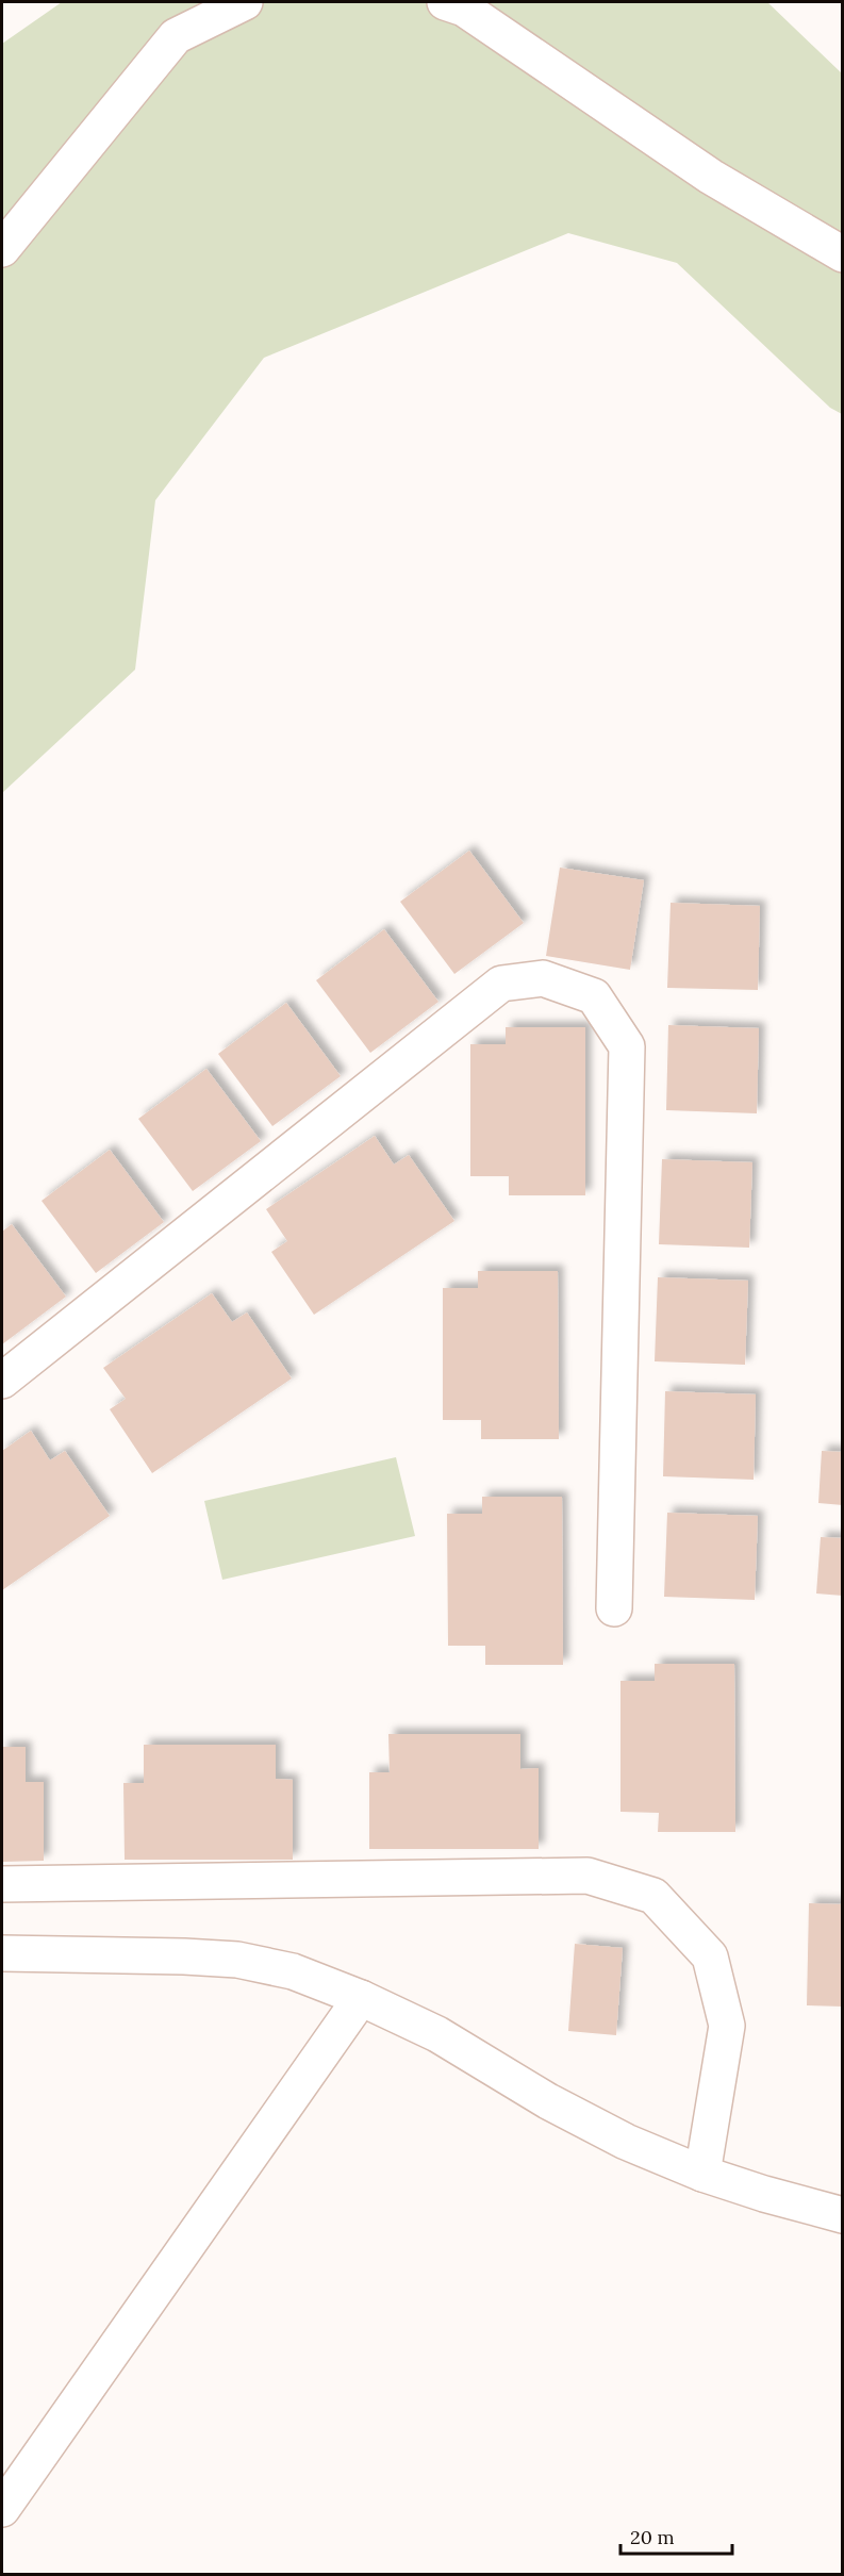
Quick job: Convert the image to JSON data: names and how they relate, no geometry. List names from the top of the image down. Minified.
{"scale_bar":"20 m"}
